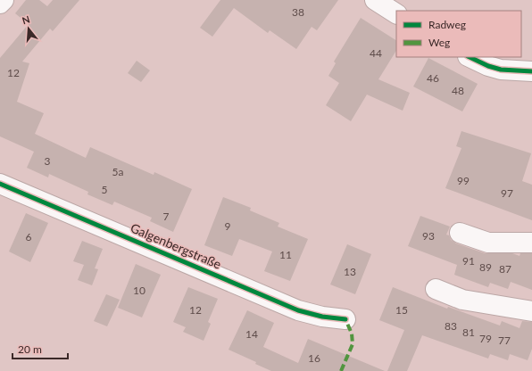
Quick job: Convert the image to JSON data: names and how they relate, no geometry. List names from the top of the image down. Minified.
{"streets":{"street":["Galgenbergstraße"]},"house_numbers":["38","44","12","46","48","3","5a","99","5","97","7","9","93","6","11","91","89","87","13","10","12","15","83","81","14","79","77","16"],"legend":["Radweg","Weg"],"scale_bar":"20 m","north":"top"}
